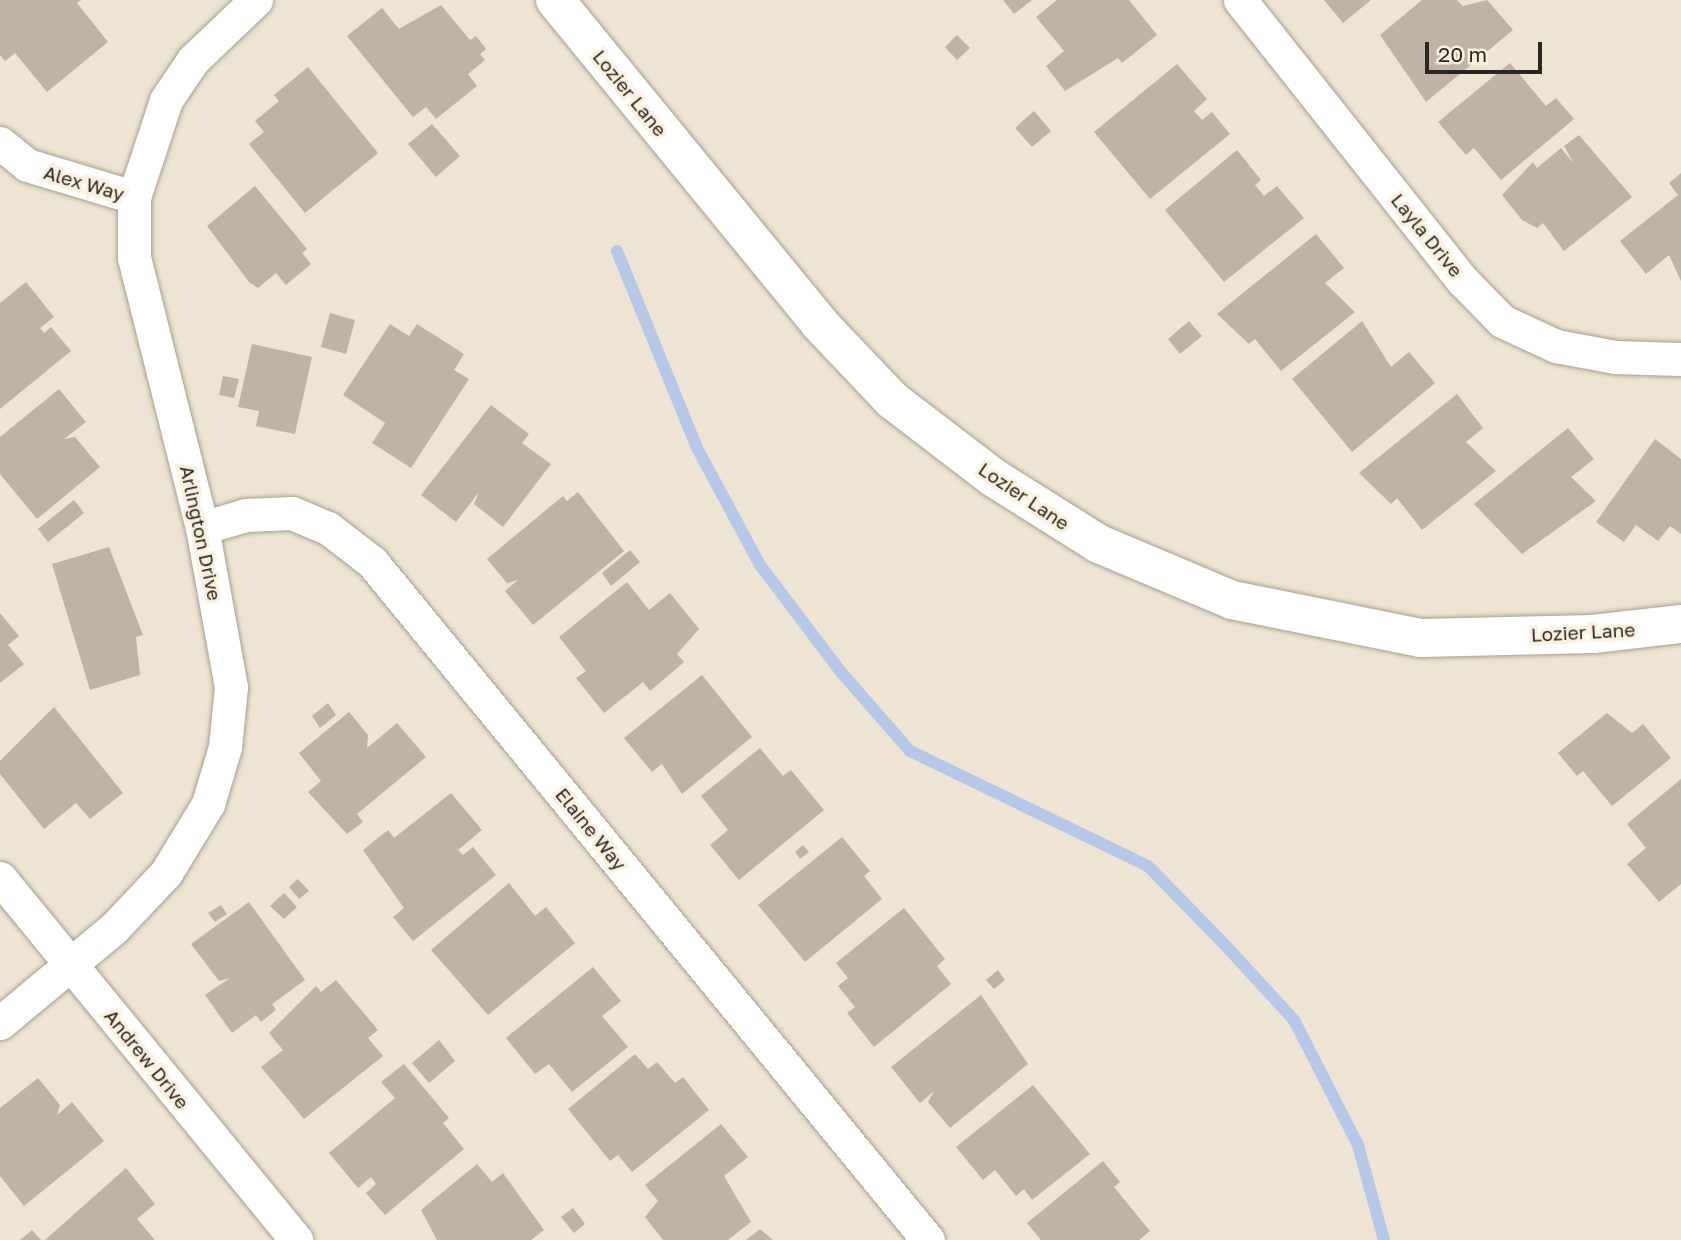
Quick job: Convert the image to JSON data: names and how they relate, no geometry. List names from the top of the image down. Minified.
{"streets":{"main road":["Lozier Lane"],"street":["Alex Way","Layla Drive","Arlington Drive","Elaine Way","Andrew Drive"]},"crossings":[["Alex Way","Arlington Drive"],["Arlington Drive","Elaine Way"],["Arlington Drive","Andrew Drive"]],"scale_bar":"20 m"}
